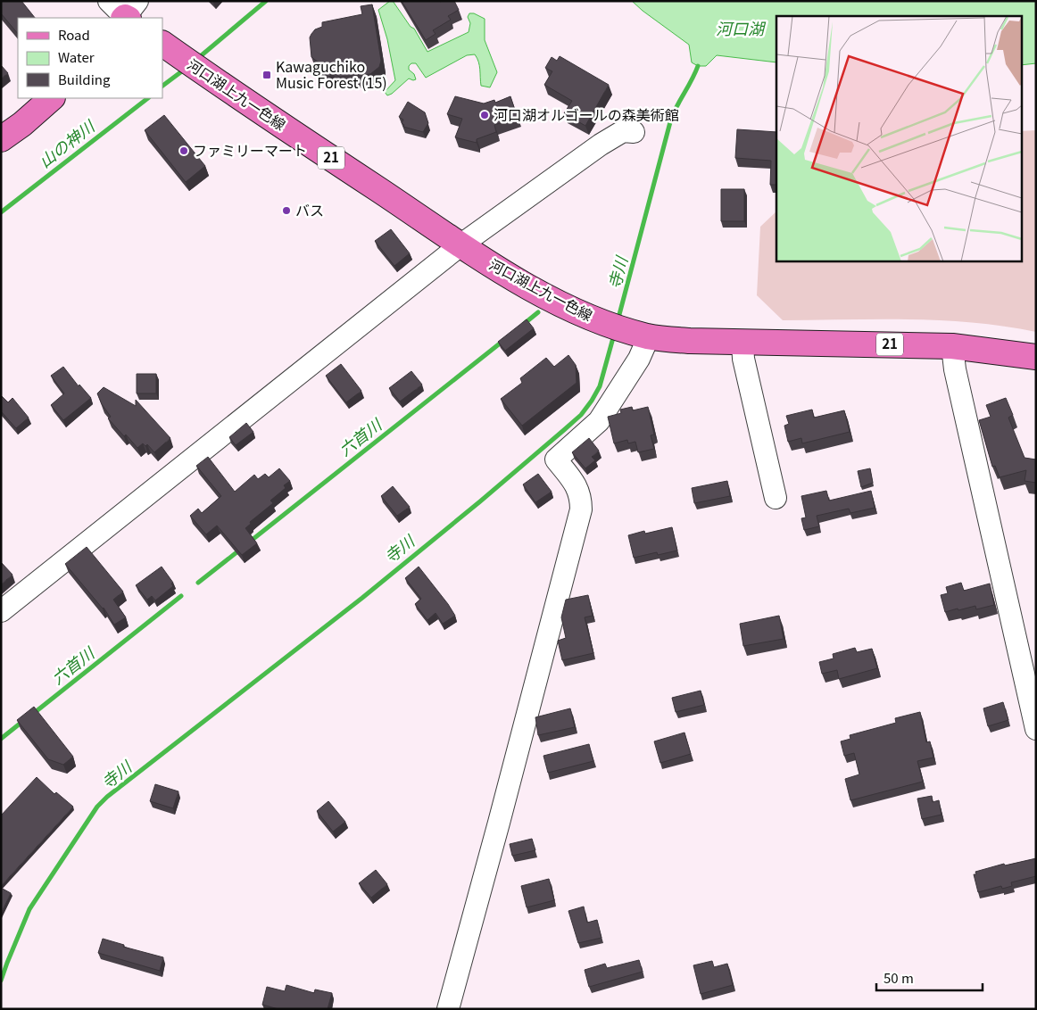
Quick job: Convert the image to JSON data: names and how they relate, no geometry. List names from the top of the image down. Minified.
{"streets":{"main road":["河口湖上九一色線","21"]},"water":["河口湖","山の神川","寺川","六首川"],"places":{"transit":["Kawaguchiko Music Forest (15)"],"other":["河口湖オルゴールの森美術館","ファミリーマート","バス"]},"legend":["Road","Water","Building"],"scale_bar":"50 m"}
